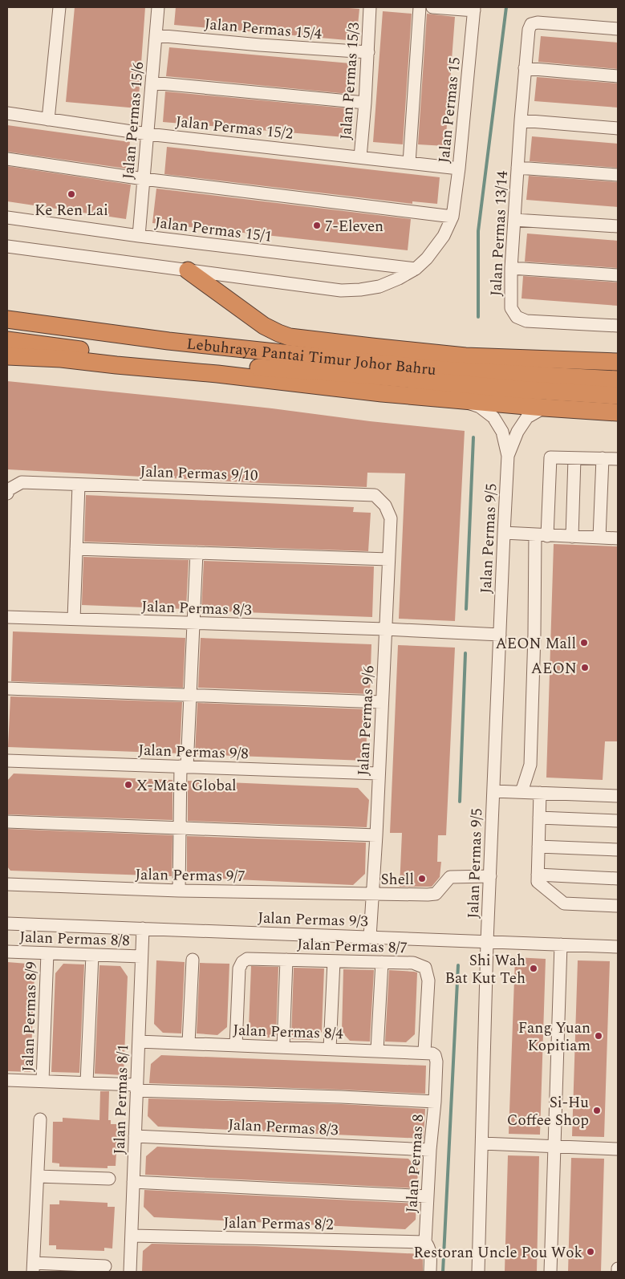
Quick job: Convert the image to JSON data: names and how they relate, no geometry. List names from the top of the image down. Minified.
{"streets":{"highway":["Lebuhraya Pantai Timur Johor Bahru"],"street":["Jalan Permas 15/4","Jalan Permas 15/3","Jalan Permas 15","Jalan Permas 15/6","Jalan Permas 15/2","Jalan Permas 15/1","Jalan Permas 13/14","Jalan Permas 9/10","Jalan Permas 9/5","Jalan Permas 8/3","Jalan Permas 9/6","Jalan Permas 9/8","Jalan Permas 9/7","Jalan Permas 9/3","Jalan Permas 8/8","Jalan Permas 8/7","Jalan Permas 8/9","Jalan Permas 8/4","Jalan Permas 8/1","Jalan Permas 8","Jalan Permas 8/2"]},"crossings":[["Jalan Permas 15/4","Jalan Permas 15/3"],["Jalan Permas 15/4","Jalan Permas 15/6"],["Jalan Permas 15/3","Jalan Permas 15/2"],["Jalan Permas 15","Jalan Permas 15/2"],["Jalan Permas 15","Jalan Permas 15/1"],["Jalan Permas 15/6","Jalan Permas 15/2"],["Jalan Permas 15/6","Jalan Permas 15/1"],["Jalan Permas 9/10","Jalan Permas 9/6"],["Jalan Permas 9/5","Jalan Permas 8/3"],["Jalan Permas 9/5","Jalan Permas 9/7"],["Jalan Permas 9/5","Jalan Permas 9/3"],["Jalan Permas 8/3","Jalan Permas 9/6"],["Jalan Permas 8/3","Jalan Permas 8/1"],["Jalan Permas 8/3","Jalan Permas 8"],["Jalan Permas 9/6","Jalan Permas 9/8"],["Jalan Permas 9/6","Jalan Permas 9/7"],["Jalan Permas 9/6","Jalan Permas 9/3"],["Jalan Permas 9/3","Jalan Permas 8/1"],["Jalan Permas 8/8","Jalan Permas 8/9"],["Jalan Permas 8/8","Jalan Permas 8/1"],["Jalan Permas 8/7","Jalan Permas 8/4"],["Jalan Permas 8/7","Jalan Permas 8"],["Jalan Permas 8/4","Jalan Permas 8/1"],["Jalan Permas 8/4","Jalan Permas 8"],["Jalan Permas 8/1","Jalan Permas 8/2"],["Jalan Permas 8","Jalan Permas 8/2"]],"places":["Ke Ren Lai","7-Eleven","AEON Mall","AEON","X-Mate Global","Shell","Shi Wah Bat Kut Teh","Fang Yuan Kopitiam","Si-Hu Coffee Shop","Restoran Uncle Pou Wok"]}
